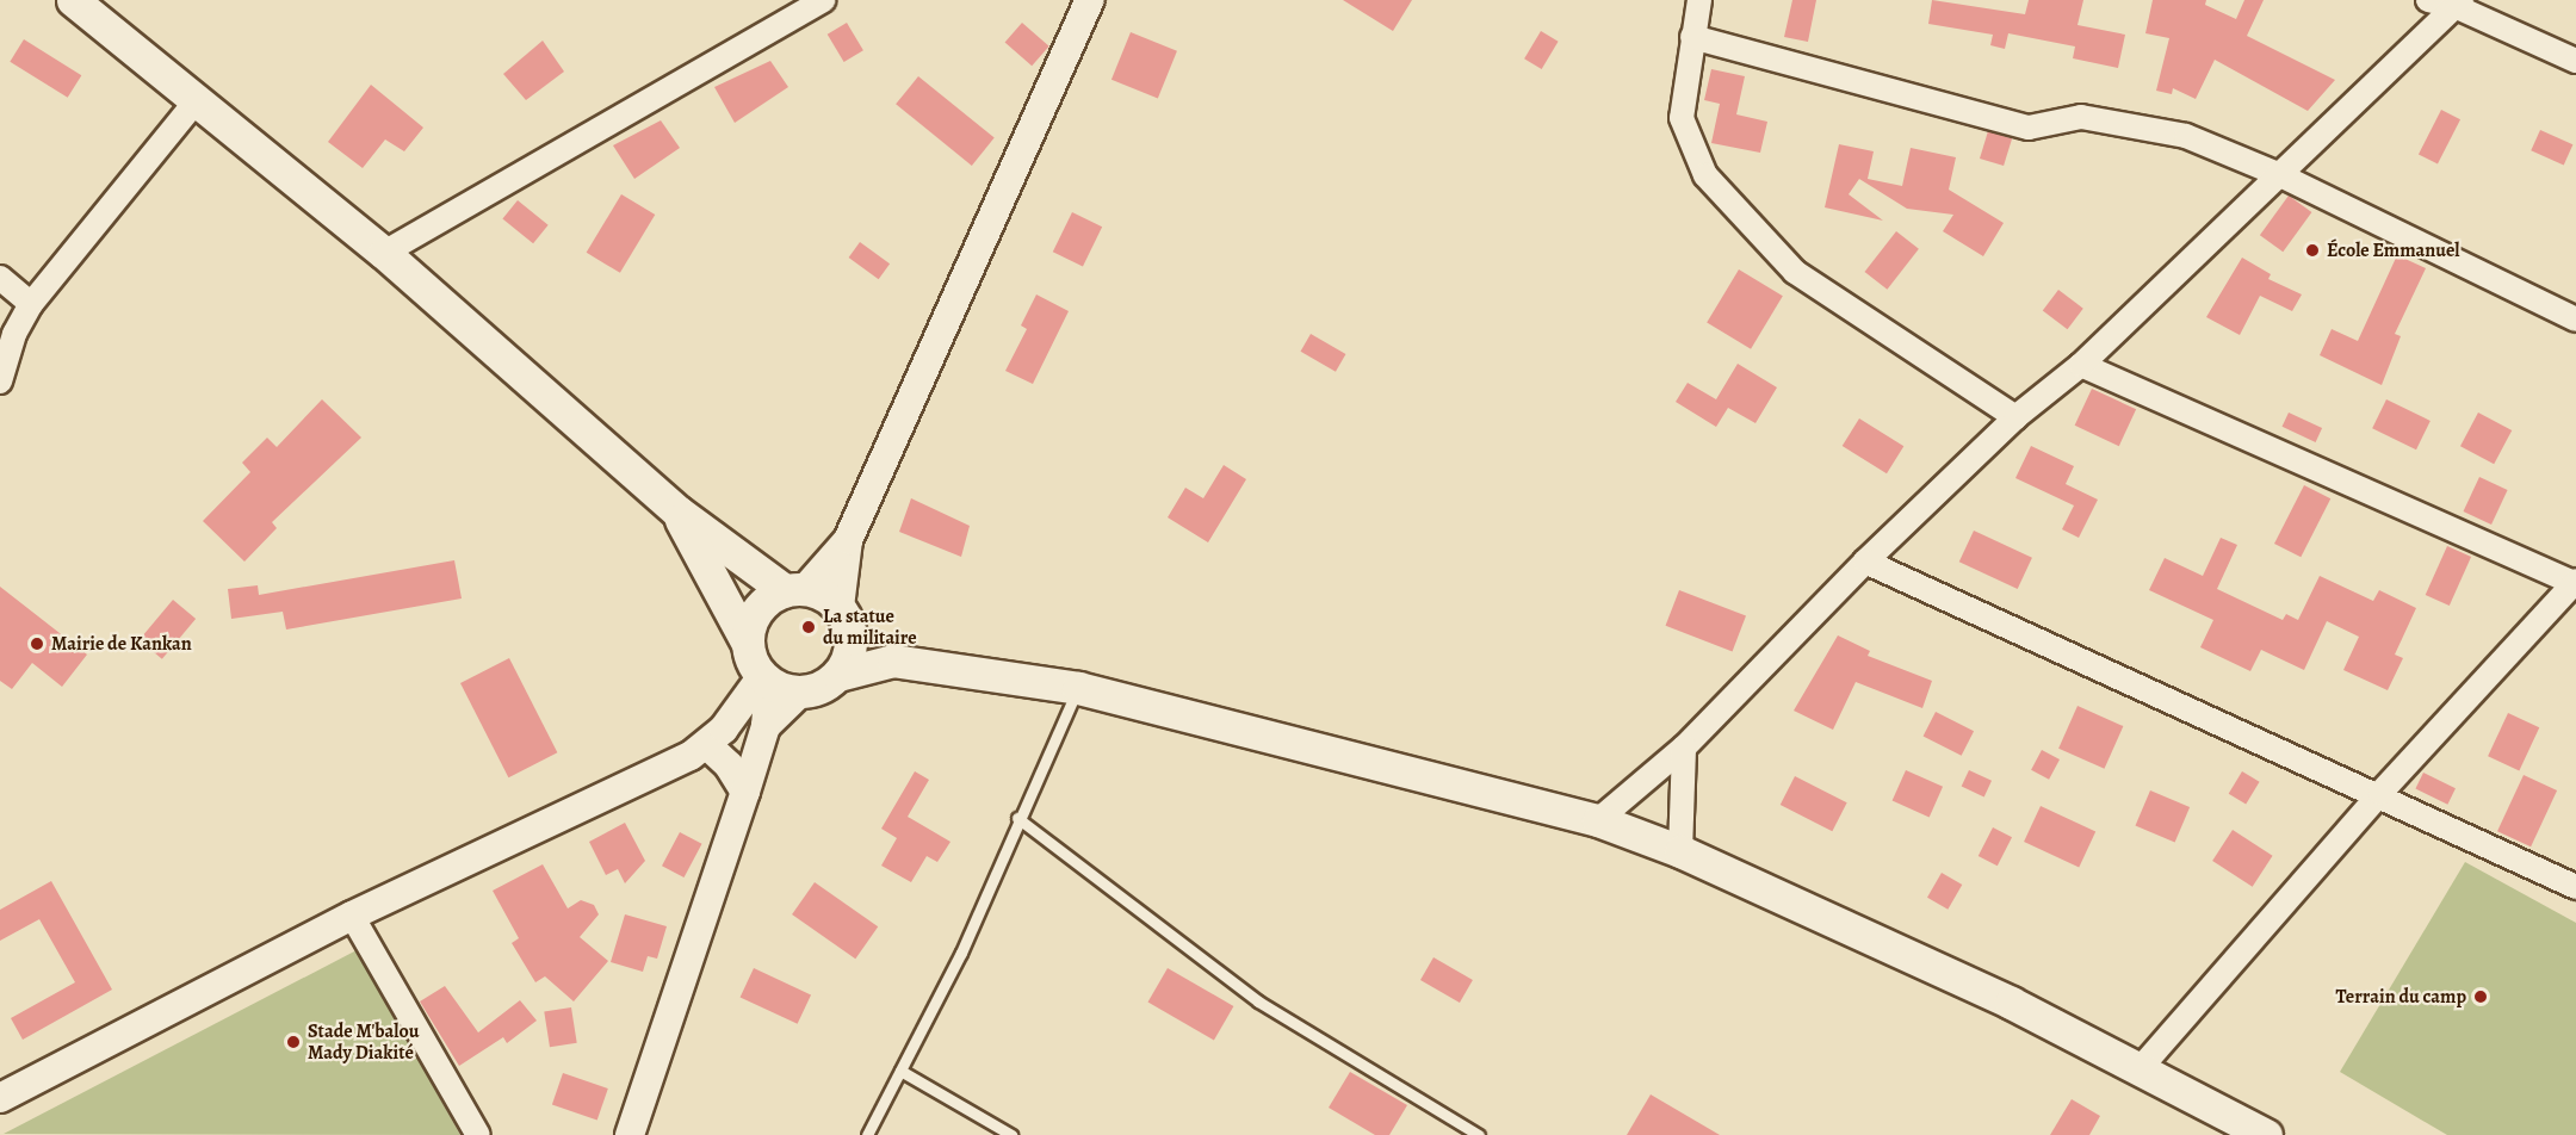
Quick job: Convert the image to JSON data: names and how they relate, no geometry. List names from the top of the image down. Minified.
{"places":["École Emmanuel","La statue du militaire","Mairie de Kankan","Terrain du camp","Stade M'balou Mady Diakité"]}
